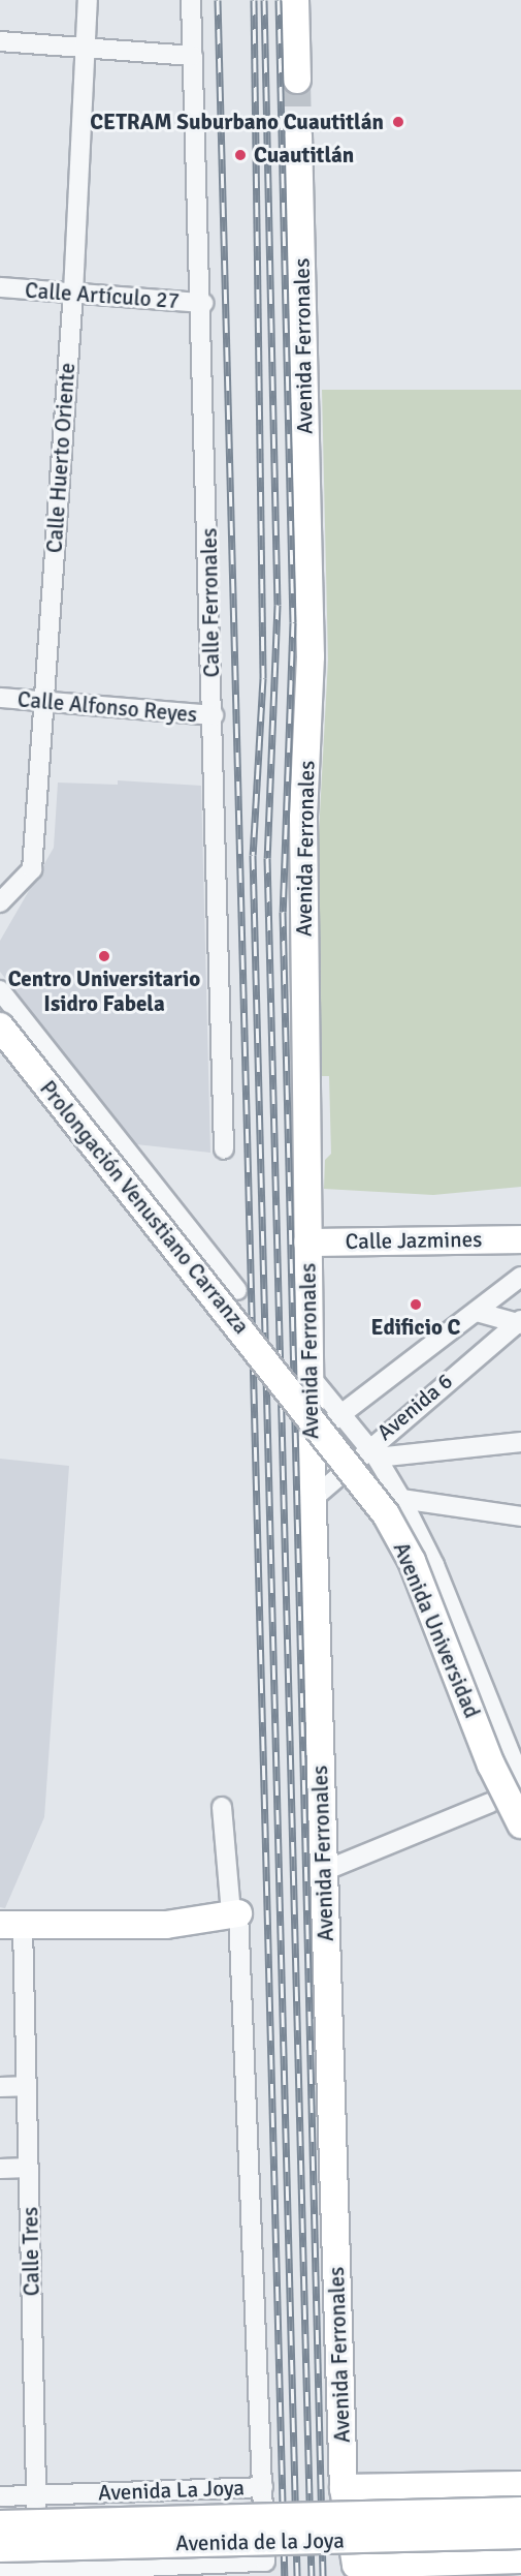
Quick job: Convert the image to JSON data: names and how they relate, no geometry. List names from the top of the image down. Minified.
{"streets":{"main road":["Avenida Ferronales","Prolongación Venustiano Carranza","Calle Jazmines","Avenida Universidad","Avenida de la Joya"],"street":["Calle Artículo 27","Calle Huerto Oriente","Calle Ferronales","Calle Alfonso Reyes","Avenida 6","Calle Tres","Avenida La Joya"]},"crossings":[["Calle Artículo 27","Calle Huerto Oriente"],["Calle Artículo 27","Calle Ferronales"],["Avenida Ferronales","Prolongación Venustiano Carranza"],["Avenida Ferronales","Calle Jazmines"],["Avenida Ferronales","Avenida 6"],["Avenida Ferronales","Avenida Universidad"],["Calle Huerto Oriente","Calle Alfonso Reyes"],["Calle Ferronales","Calle Alfonso Reyes"],["Prolongación Venustiano Carranza","Avenida Universidad"],["Avenida 6","Avenida Universidad"],["Calle Tres","Avenida La Joya"]],"places":["CETRAM Suburbano Cuautitlán","Cuautitlán","Centro Universitario Isidro Fabela","Edificio C"]}
